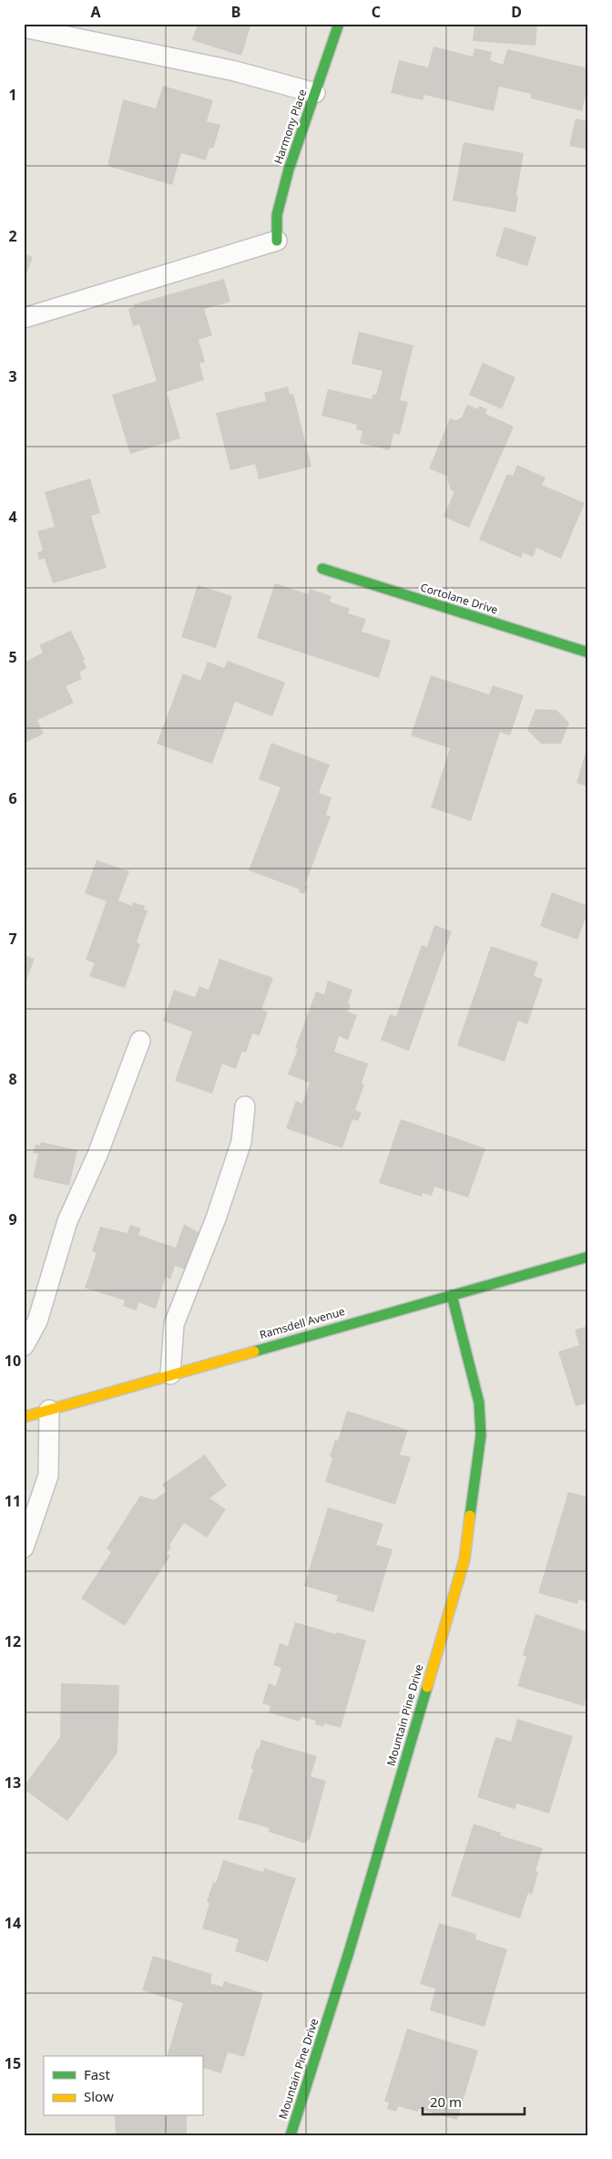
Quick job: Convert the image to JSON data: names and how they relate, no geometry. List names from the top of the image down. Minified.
{"streets":{"street":["Harmony Place","Cortolane Drive","Ramsdell Avenue","Mountain Pine Drive"]},"crossings":[["Ramsdell Avenue","Mountain Pine Drive"]],"legend":["Fast","Slow"],"scale_bar":"20 m","grid":{"columns":["A","B","C","D"],"rows":["1","2","3","4","5","6","7","8","9","10","11","12","13","14","15"]}}
